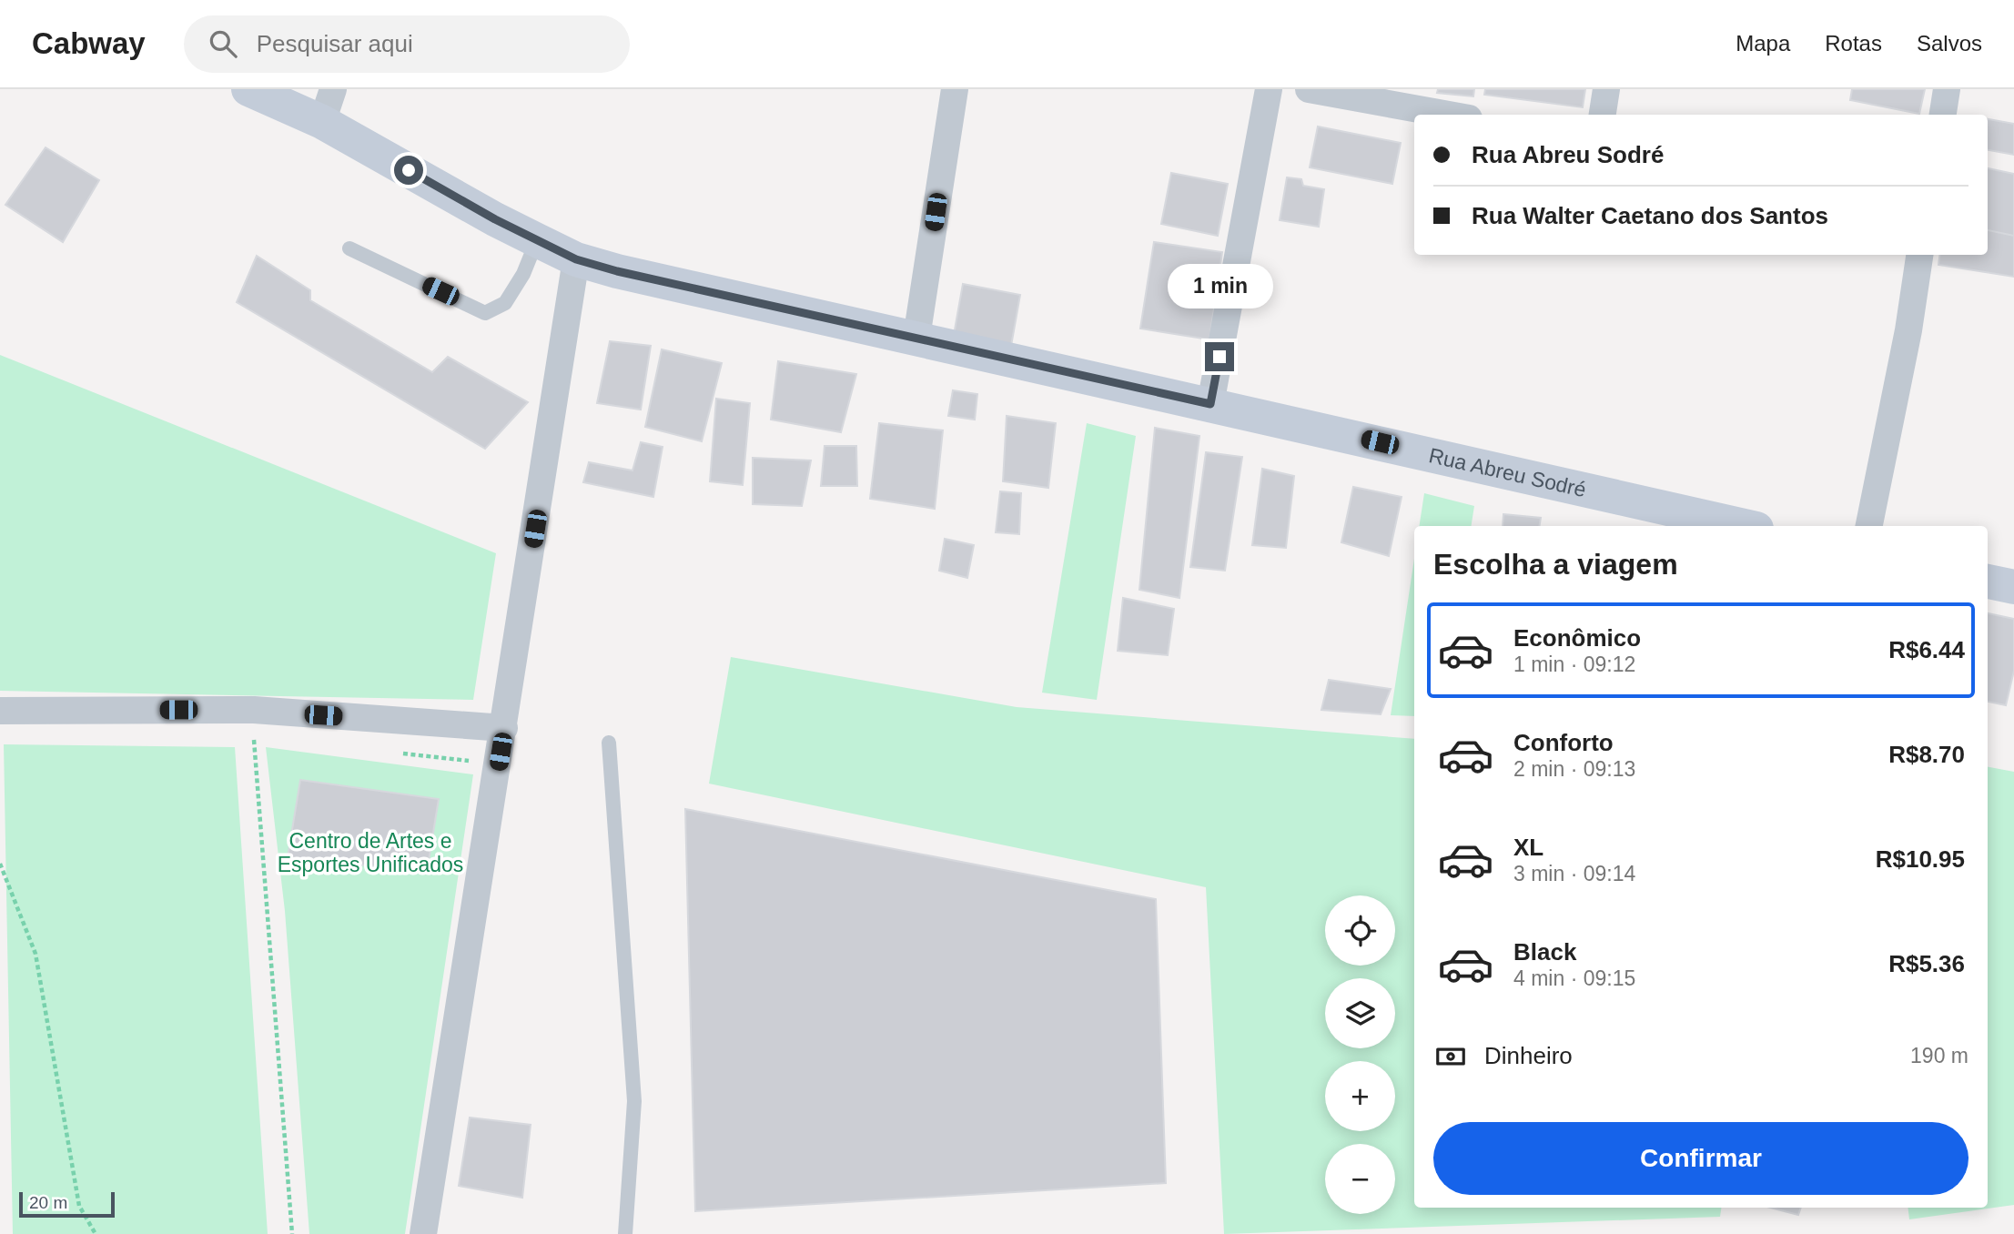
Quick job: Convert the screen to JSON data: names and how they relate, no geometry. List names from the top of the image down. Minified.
{"streets":{"main road":["Rua Abreu Sodré"]},"parks":["Centro de Artes e Esportes Unificados"],"scale_bar":"20 m","page":{"header":"Cabway","search":"Pesquisar aqui","nav":["Mapa","Rotas","Salvos"],"banner":["Rua Abreu Sodré","Rua Walter Caetano dos Santos"],"bubble":"1 min","heading":"Escolha a viagem","list":[{"name":"Econômico","note":"1 min · 09:12","value":"R$6.44"},{"name":"Conforto","note":"2 min · 09:13","value":"R$8.70"},{"name":"XL","note":"3 min · 09:14","value":"R$10.95"},{"name":"Black","note":"4 min · 09:15","value":"R$5.36"}],"map_buttons":["+","−"],"pay":["Dinheiro","190 m"],"buttons":"Confirmar","scale":"20 m"}}
